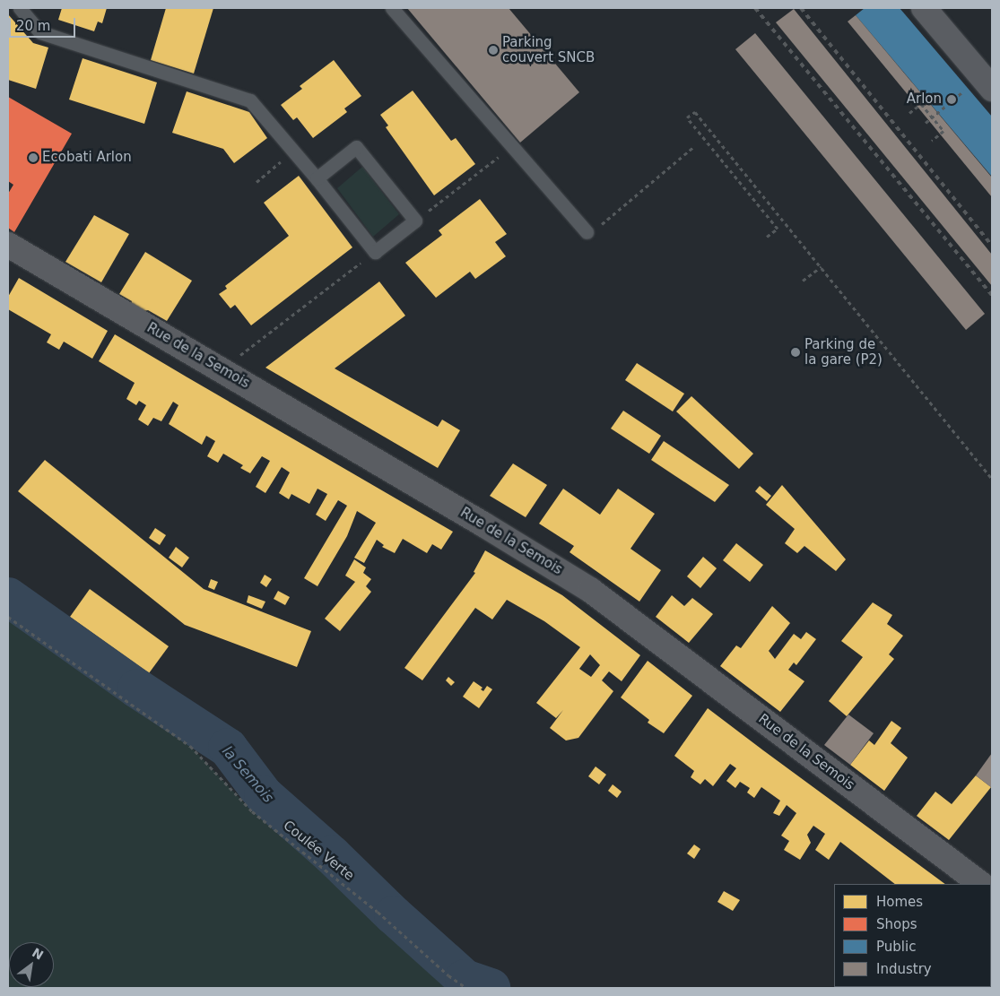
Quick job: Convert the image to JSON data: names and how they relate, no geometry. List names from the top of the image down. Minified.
{"streets":{"main road":["Rue de la Semois"],"path":["Coulée Verte"]},"water":["la Semois"],"places":["Parking couvert SNCB","Arlon","Ecobati Arlon","Parking de la gare (P2)"],"legend":["Homes","Shops","Public","Industry"],"scale_bar":"20 m","north":"top right"}
